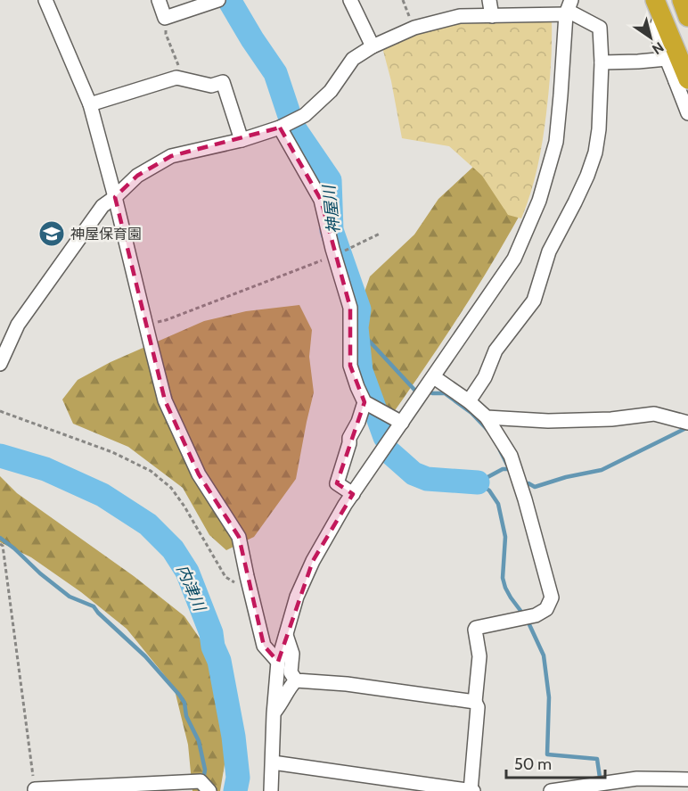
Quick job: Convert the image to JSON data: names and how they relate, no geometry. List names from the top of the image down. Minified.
{"water":["神屋川","内津川"],"places":{"school or university":["神屋保育園"]},"scale_bar":"50 m","north":"bottom right"}
